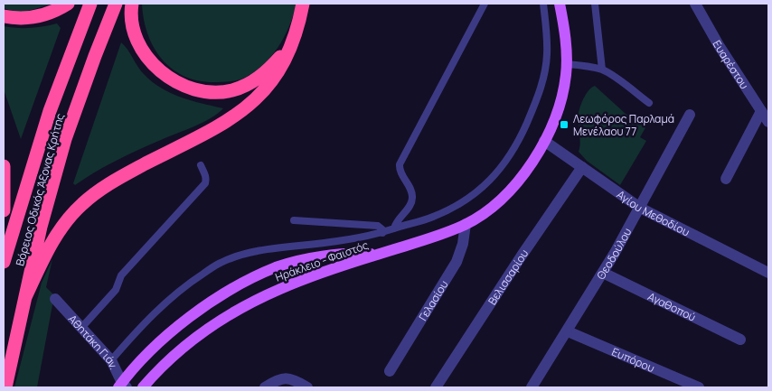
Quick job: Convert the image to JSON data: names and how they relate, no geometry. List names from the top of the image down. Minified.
{"streets":{"highway":["Βόρειος Οδικός Άξονας Κρήτης"],"main road":["Ηράκλειο - Φαιστός"],"street":["Ευαρέστου","Αγίου Μεθοδίου","Θεοδούλου","Βελισσαρίου","Γελασίου","Αγαθοπού","Αθητάκη Γιάν.","Ευπόρου"]},"crossings":[["Αγίου Μεθοδίου","Θεοδούλου"],["Αγίου Μεθοδίου","Βελισσαρίου"],["Θεοδούλου","Αγαθοπού"],["Θεοδούλου","Ευπόρου"],["Ηράκλειο - Φαιστός","Αθητάκη Γιάν."]],"places":{"transit":["Λεωφόρος Παρλαμά Μενέλαου 77"]}}
